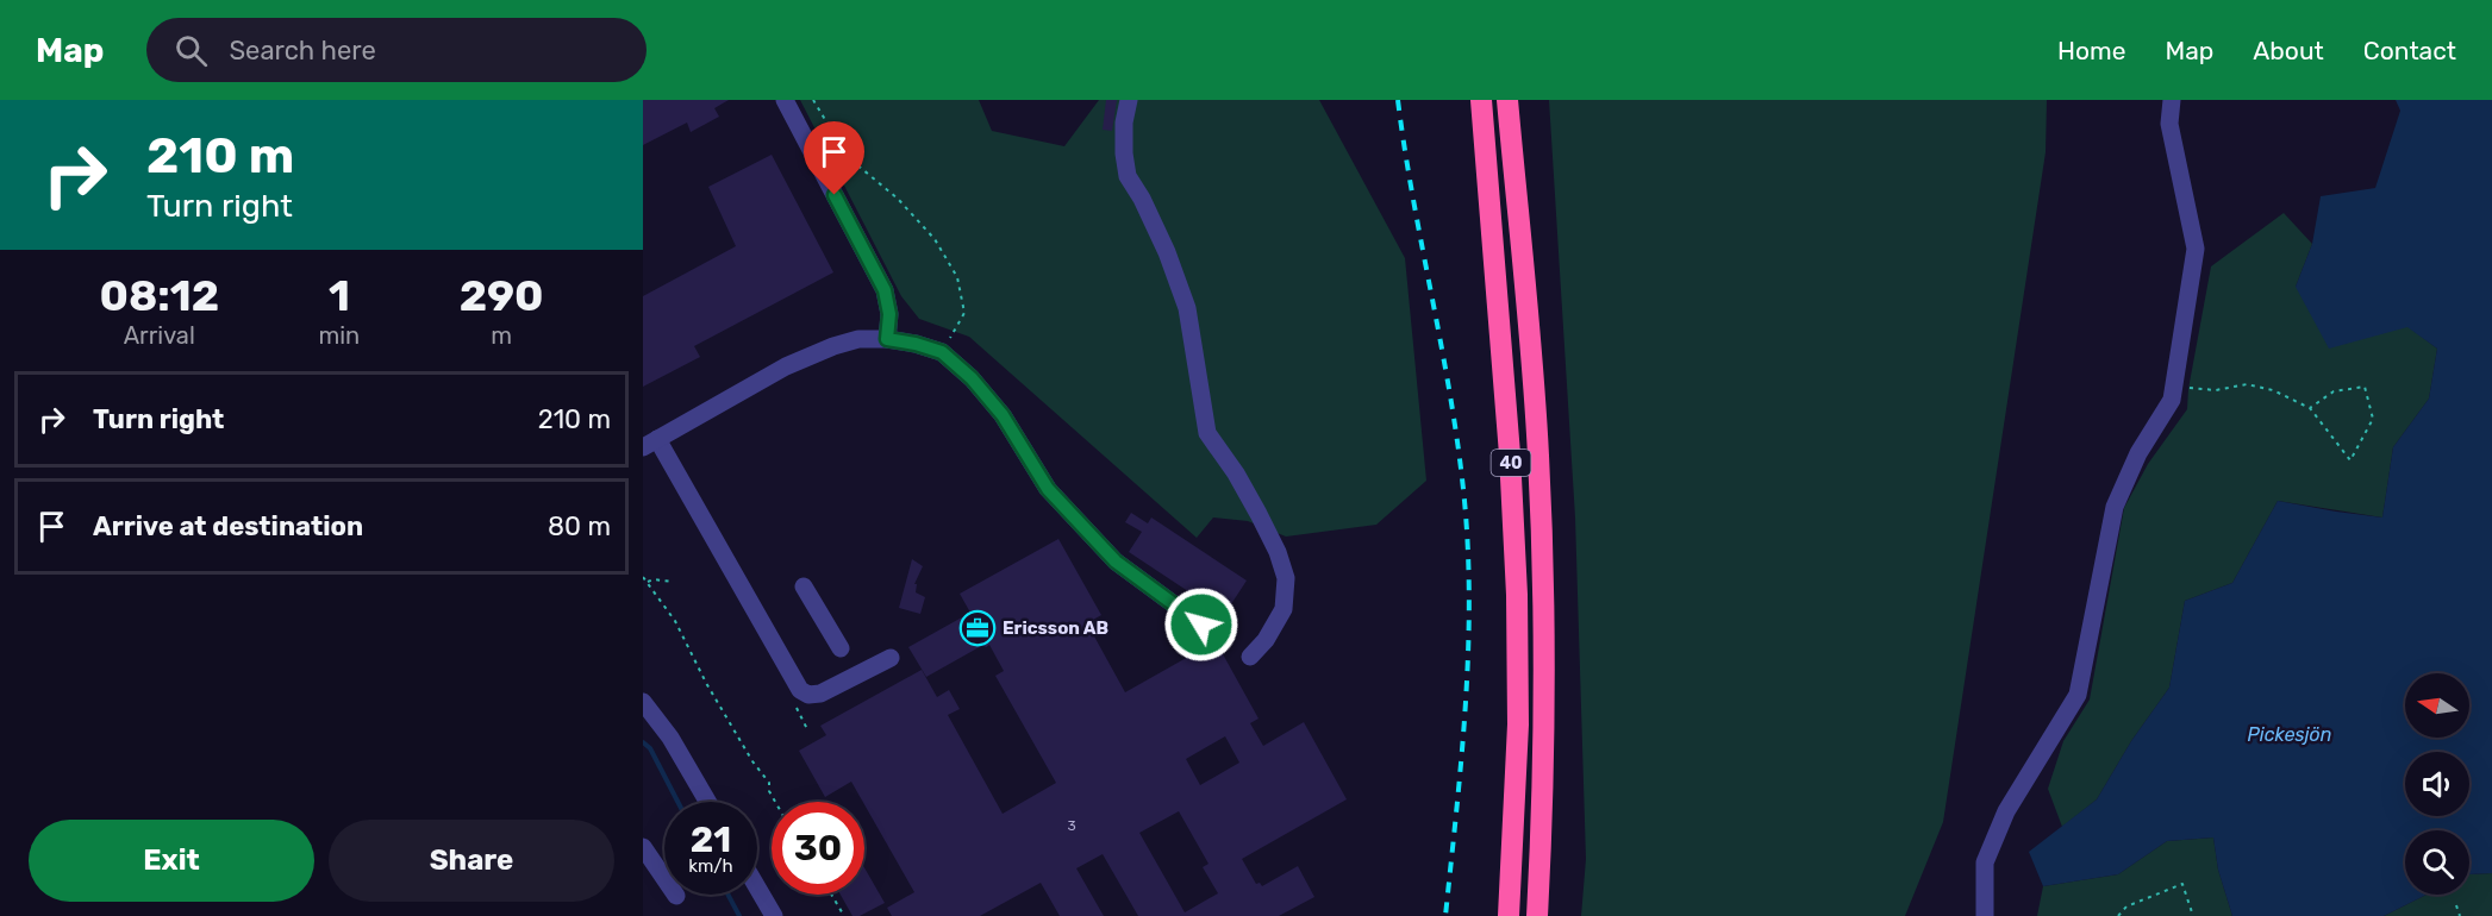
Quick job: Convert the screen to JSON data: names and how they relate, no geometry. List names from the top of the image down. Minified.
{"streets":{"highway":["40"]},"water":["Pickesjön"],"places":{"office":["Ericsson AB"]},"house_numbers":["3"],"north":"left","page":{"header":"Map","search":"Search here","nav":["Home","Map","About","Contact"],"turn":["210 m","Turn right"],"eta":["08:12","Arrival","1","min","290","m"],"list":[{"name":"Turn right","value":"210 m"},{"name":"Arrive at destination","value":"80 m"}],"speed":"21 km/h","limit":"30","buttons":["Exit","Share"]}}
